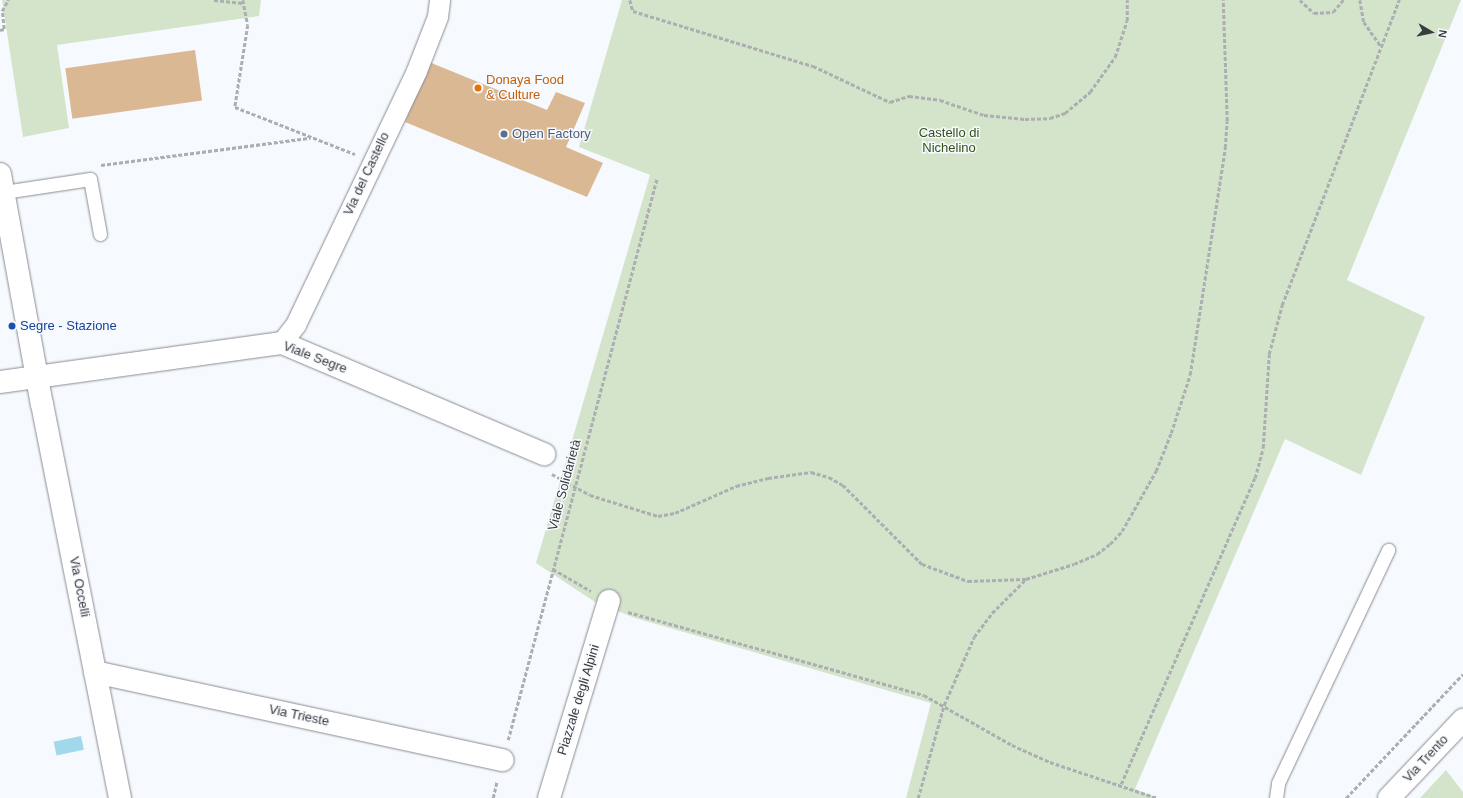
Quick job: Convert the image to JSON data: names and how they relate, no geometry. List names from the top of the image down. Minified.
{"streets":{"street":["Via del Castello","Viale Segre","Via Occelli","Piazzale degli Alpini","Via Trieste","Via Trento"],"path":["Viale Solidarietà"]},"crossings":[["Via del Castello","Viale Segre"],["Viale Segre","Via Occelli"],["Viale Solidarietà","Via Trieste"],["Via Occelli","Via Trieste"]],"parks":["Castello di Nichelino"],"places":["Donaya Food & Culture","Open Factory","Segre - Stazione"],"north":"right"}
